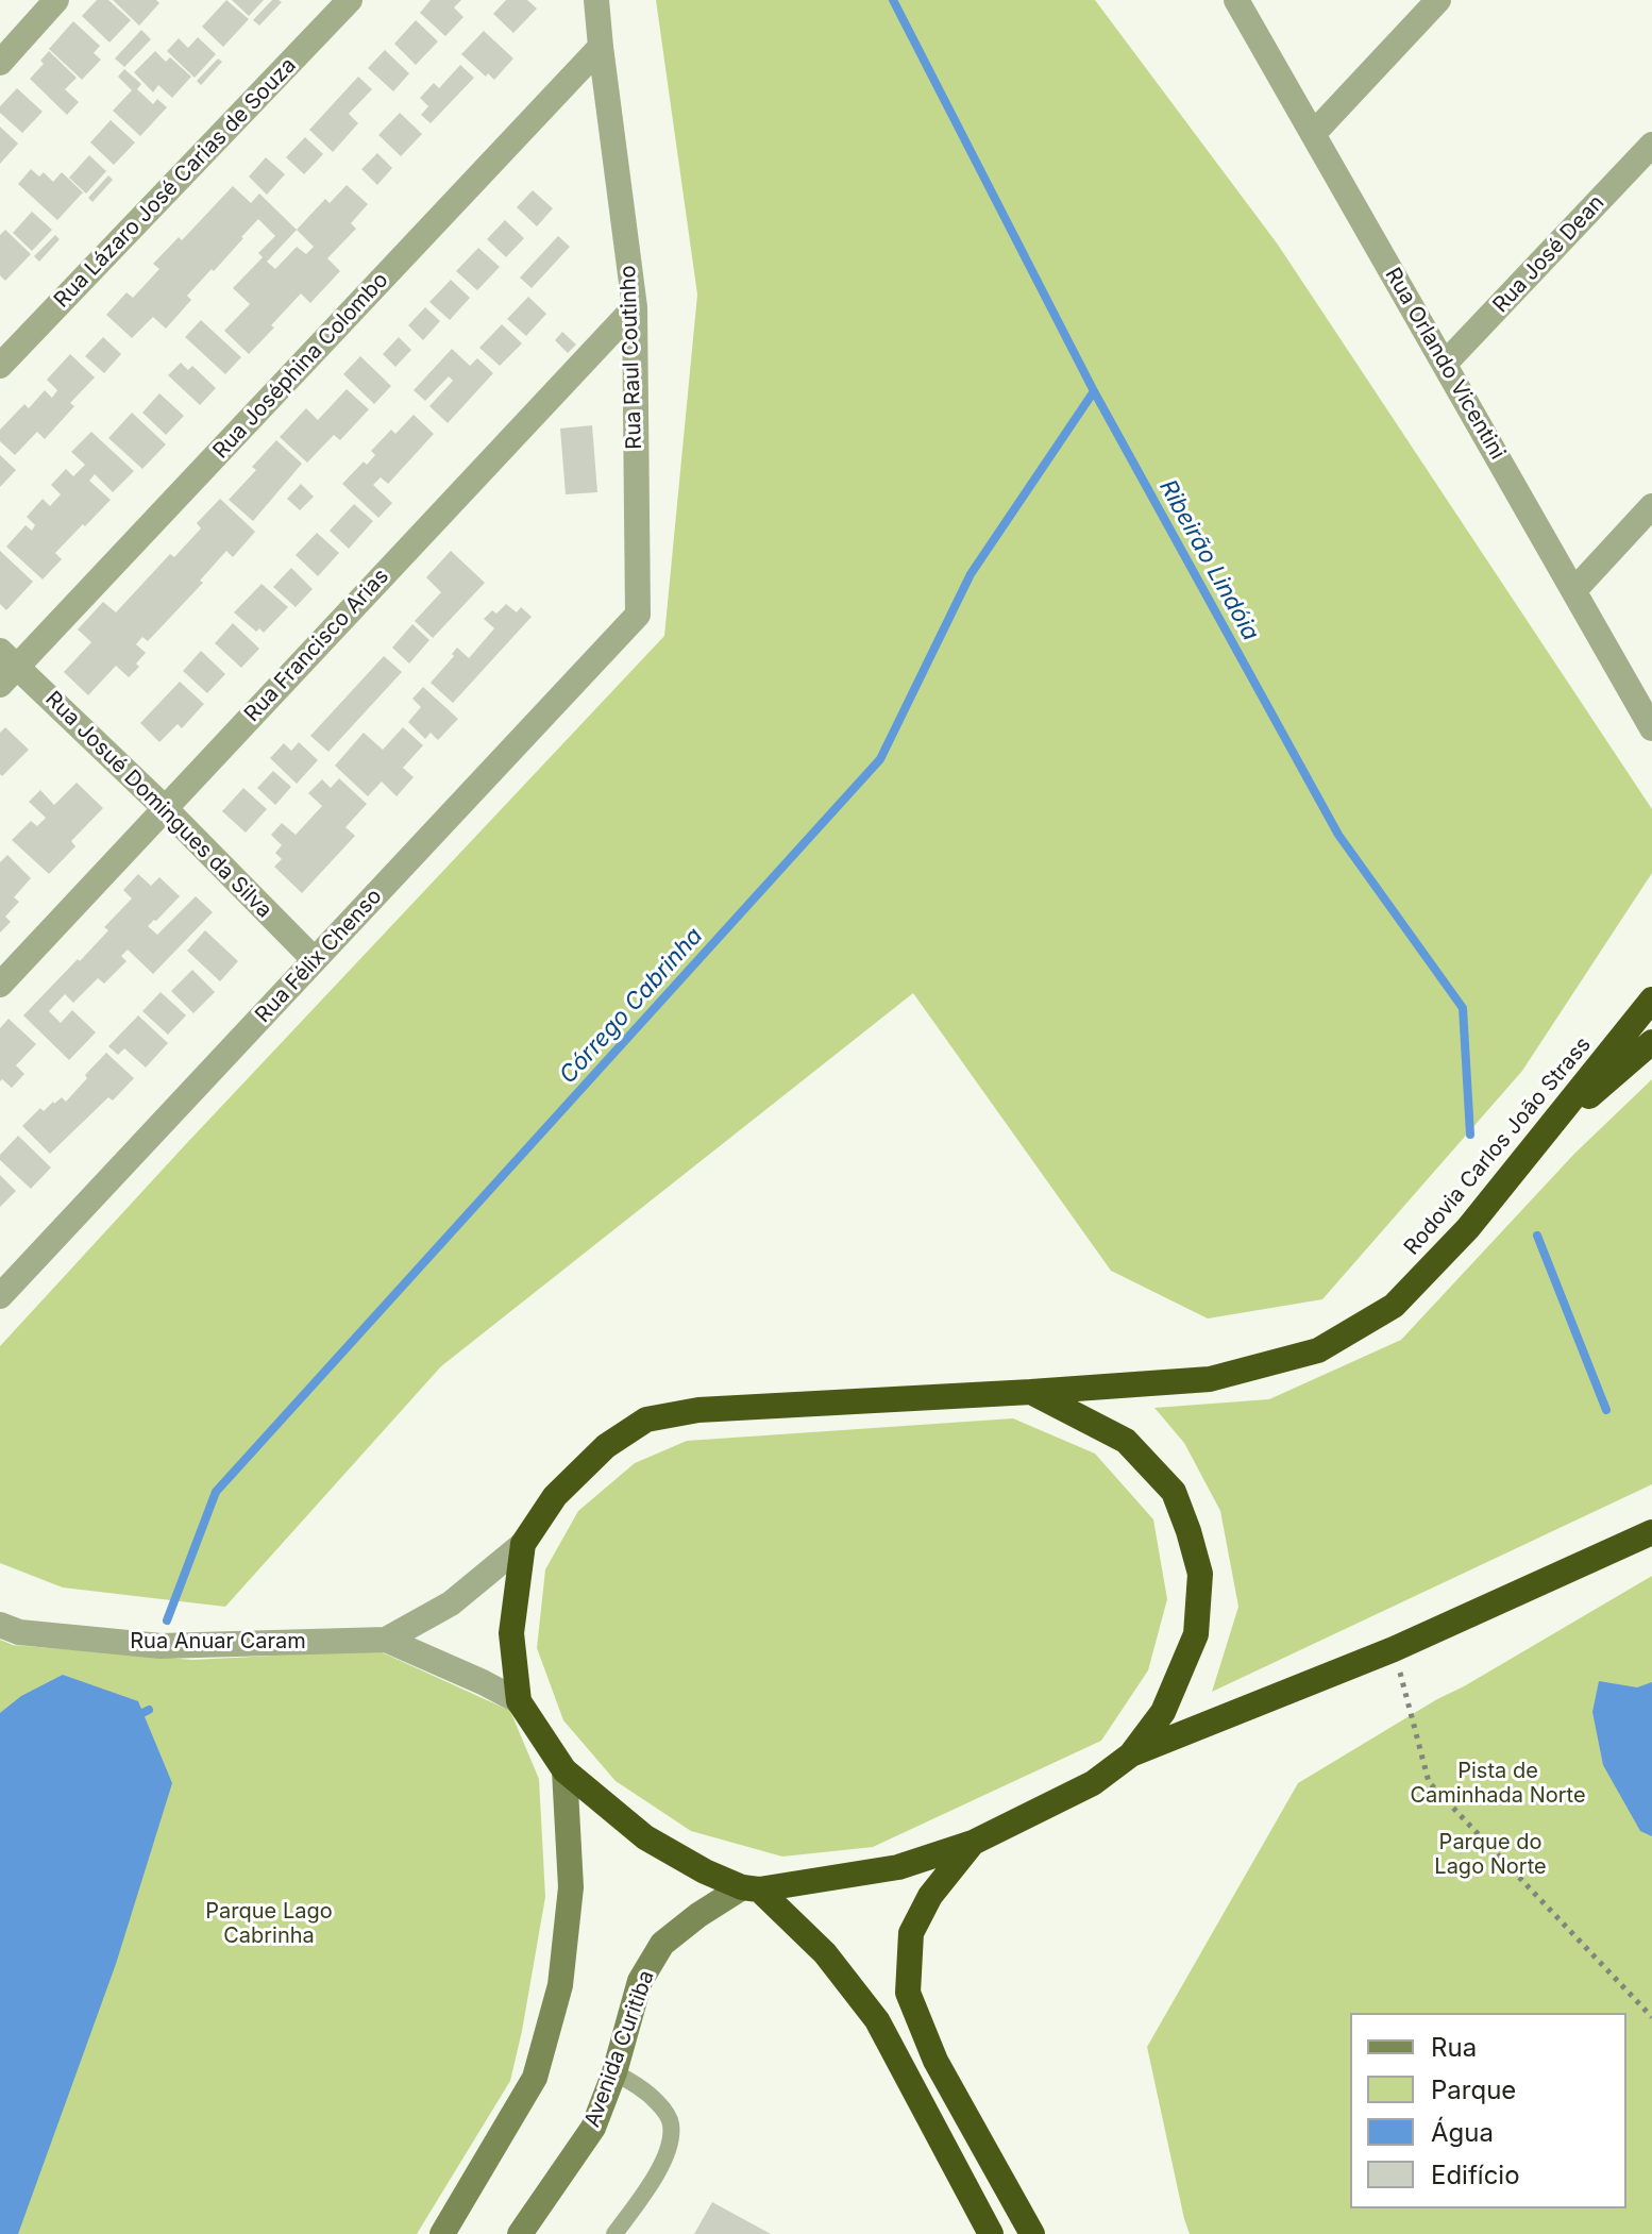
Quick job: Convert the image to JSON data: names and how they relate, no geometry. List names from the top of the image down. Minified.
{"streets":{"highway":["Rodovia Carlos João Strass"],"street":["Rua Lázaro José Carias de Souza","Rua José Dean","Rua Raul Coutinho","Rua Orlando Vicentini","Rua Joséphina Colombo","Rua Francisco Arias","Rua Josué Domingues da Silva","Rua Félix Chenso","Rua Anuar Caram","Avenida Curitiba"]},"crossings":[["Rua José Dean","Rua Orlando Vicentini"],["Rua Raul Coutinho","Rua Joséphina Colombo"],["Rua Raul Coutinho","Rua Francisco Arias"],["Rua Raul Coutinho","Rua Félix Chenso"],["Rua Joséphina Colombo","Rua Josué Domingues da Silva"],["Rua Francisco Arias","Rua Josué Domingues da Silva"],["Rua Josué Domingues da Silva","Rua Félix Chenso"]],"water":["Ribeirão Lindóia","Córrego Cabrinha"],"parks":["Pista de Caminhada Norte","Parque do Lago Norte","Parque Lago Cabrinha"],"legend":["Rua","Parque","Água","Edifício"]}
